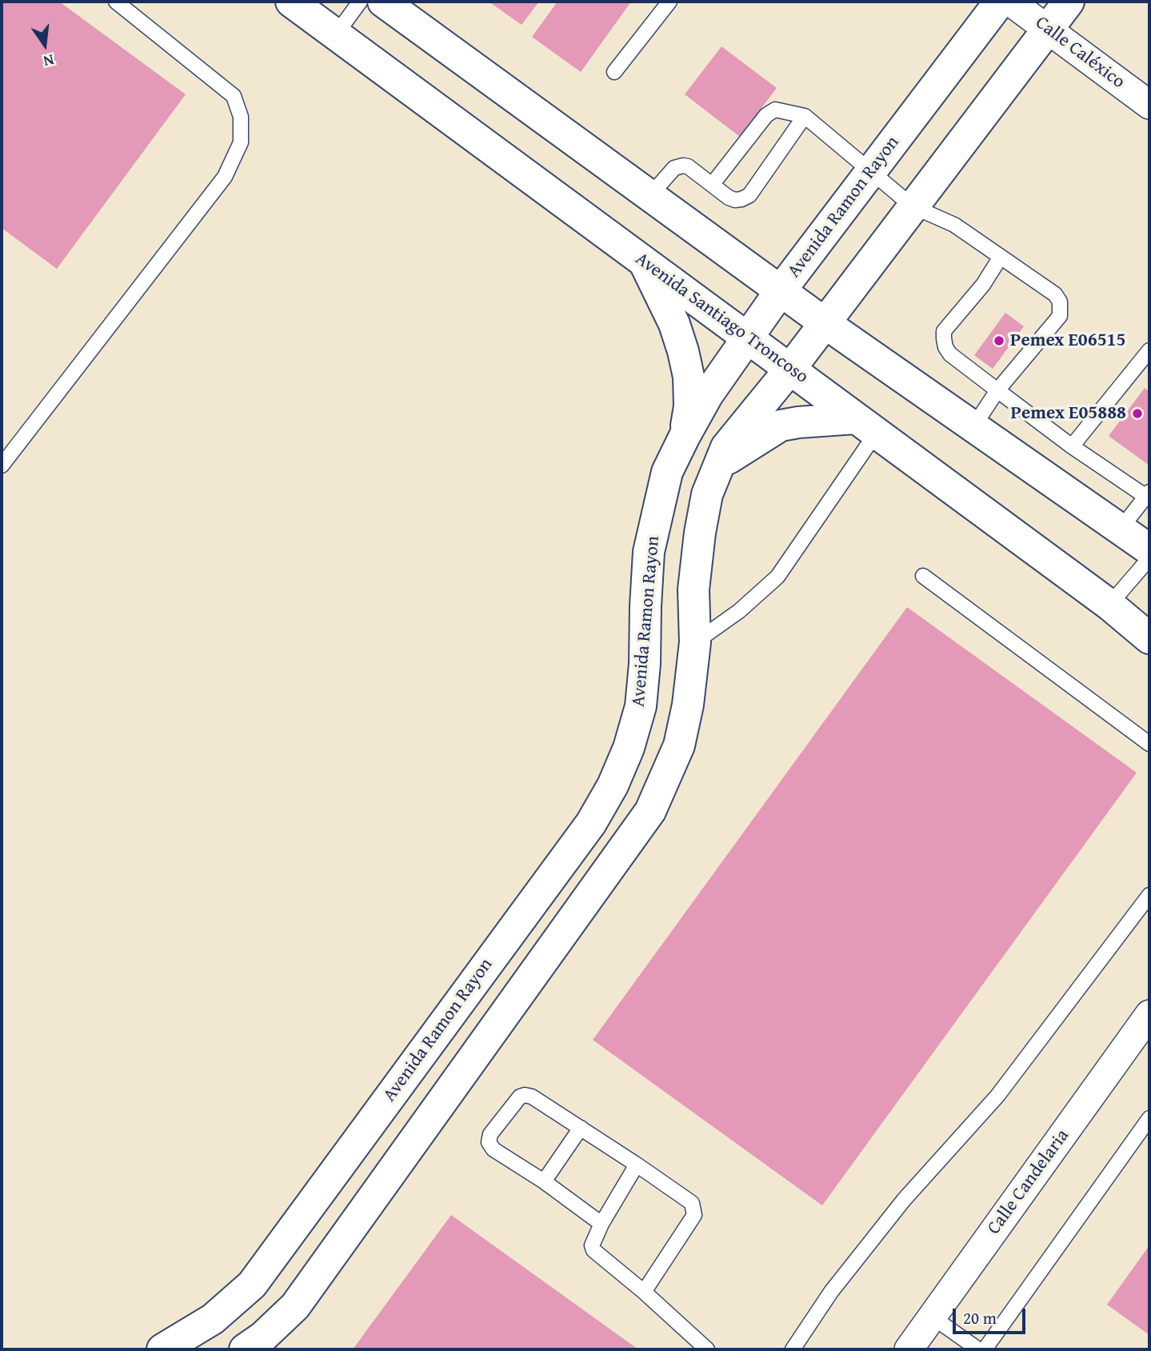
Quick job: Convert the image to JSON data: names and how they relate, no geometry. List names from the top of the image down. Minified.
{"streets":{"main road":["Avenida Ramon Rayon","Avenida Santiago Troncoso"],"street":["Calle Caléxico","Calle Candelaria"]},"crossings":[["Avenida Ramon Rayon","Avenida Santiago Troncoso"]],"places":["Pemex E06515","Pemex E05888"],"scale_bar":"20 m","north":"bottom"}
